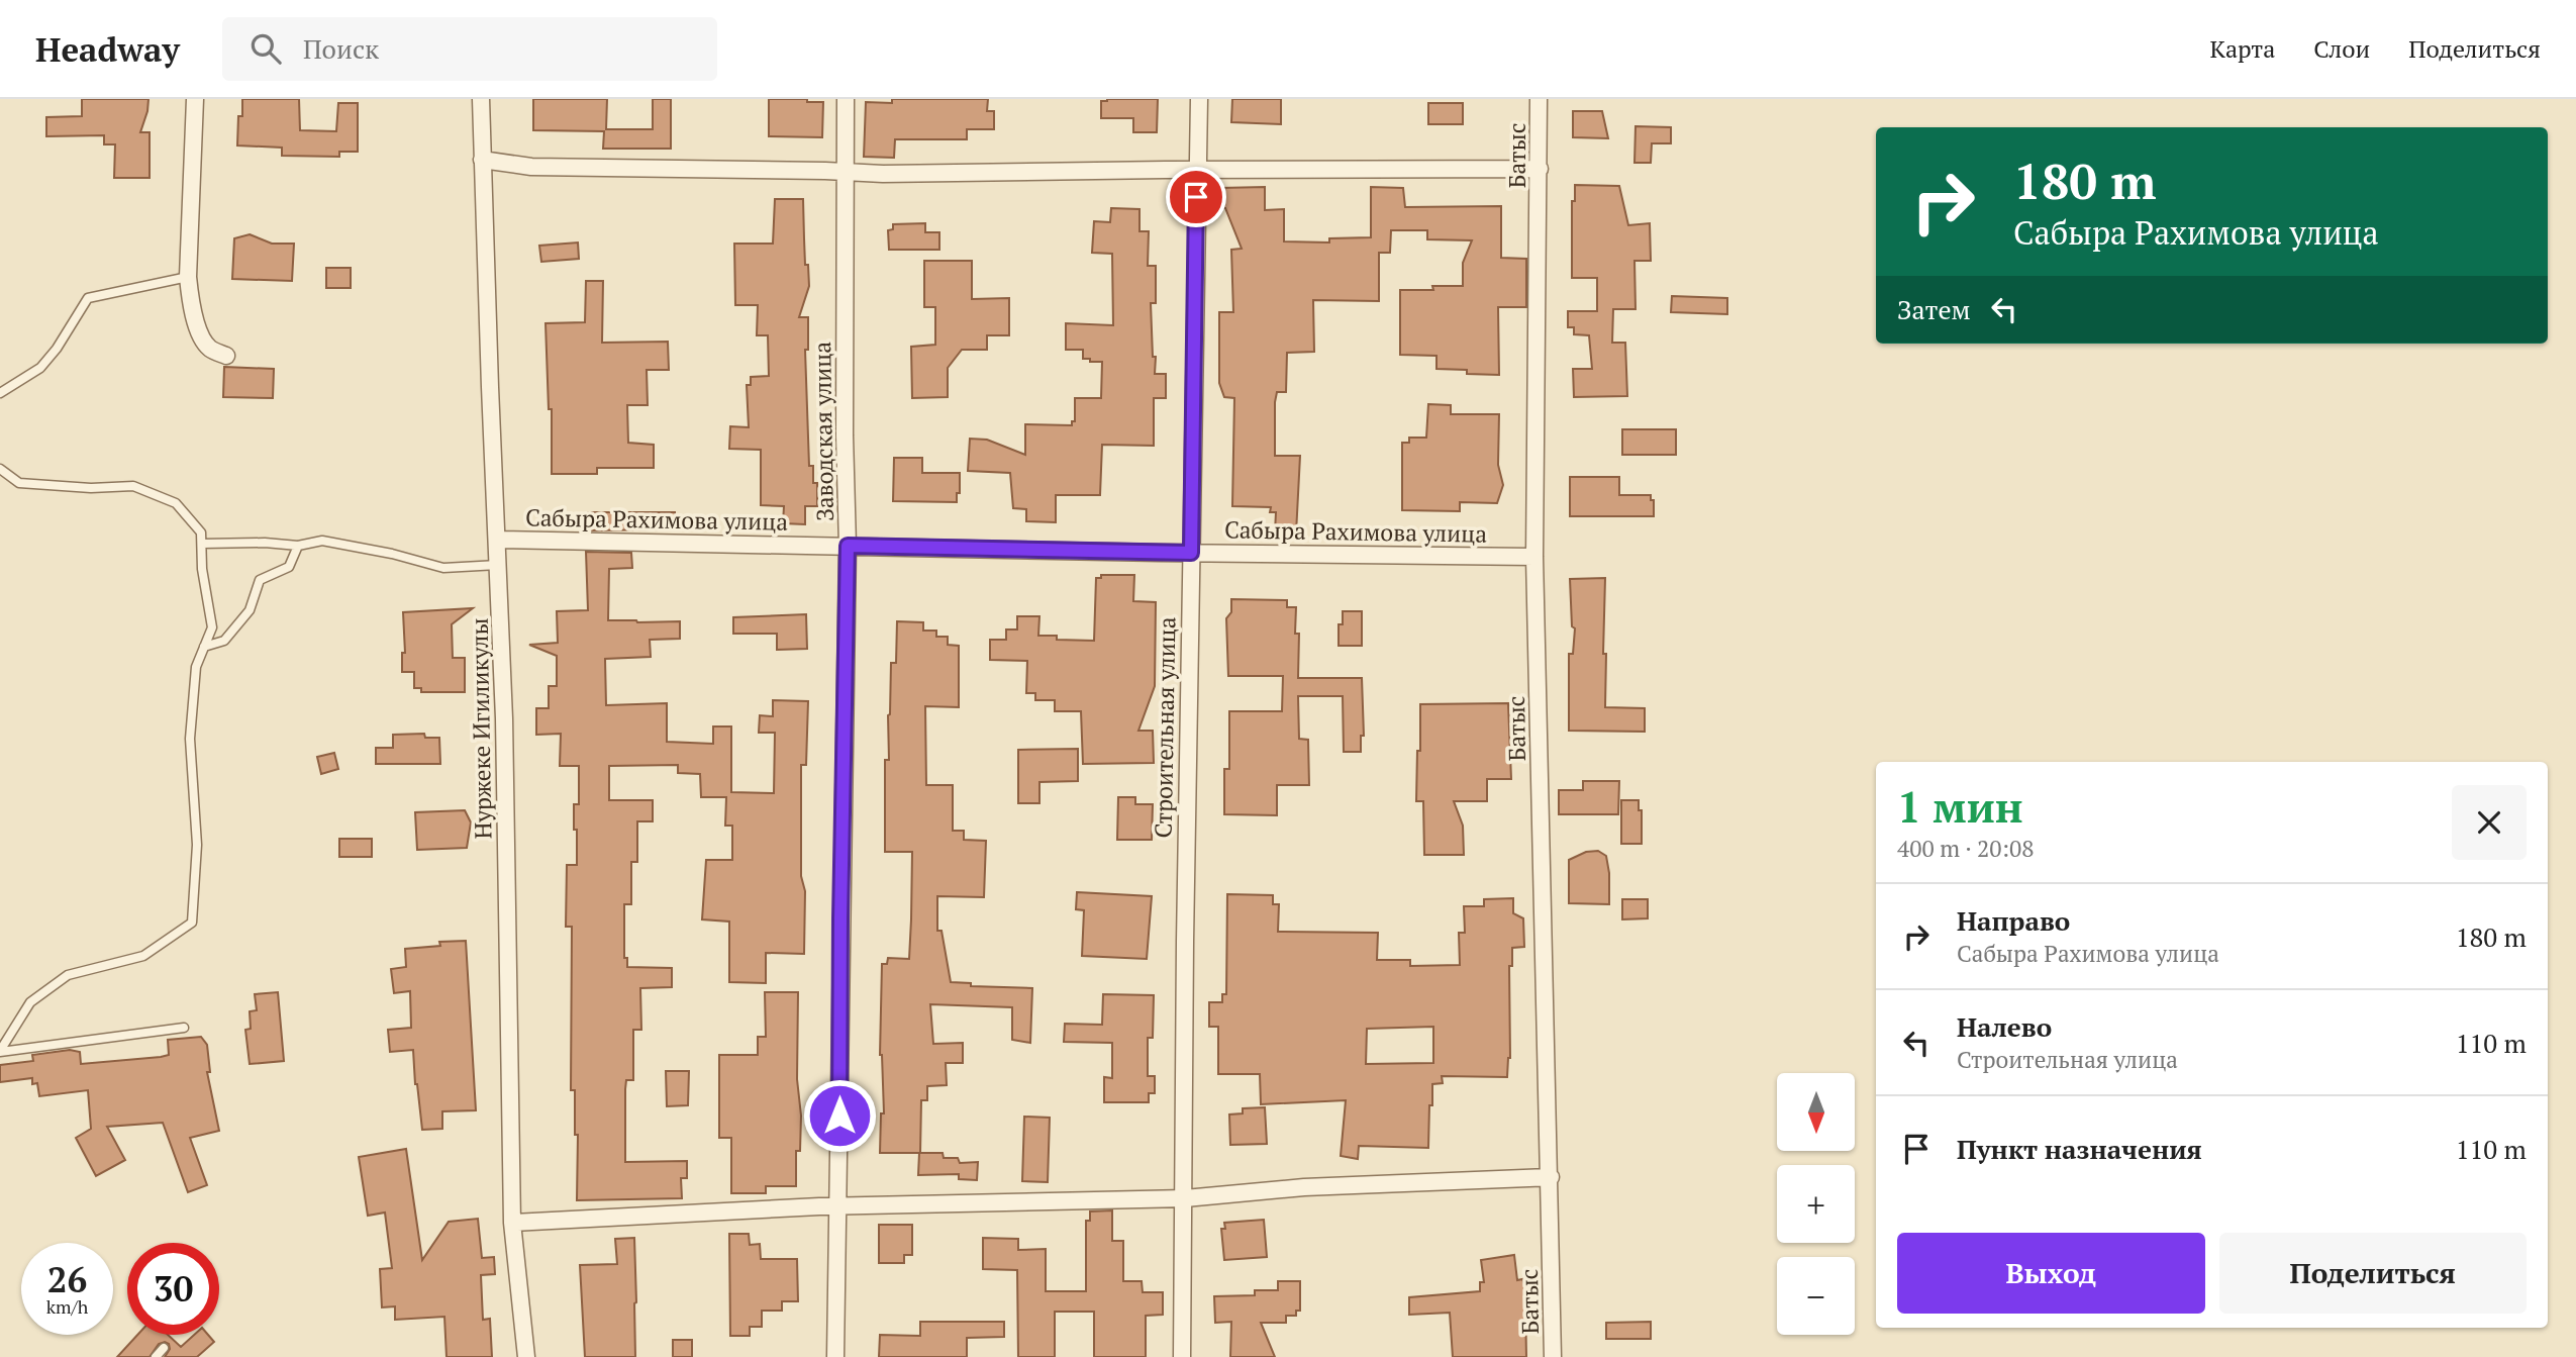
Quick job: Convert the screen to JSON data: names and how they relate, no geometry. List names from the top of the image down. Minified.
{"streets":{"street":["Батыс","Заводская улица","Сабыра Рахимова улица","Строительная улица","Нуржеке Игиликулы"]},"crossings":[["Батыс","Сабыра Рахимова улица"],["Заводская улица","Сабыра Рахимова улица"],["Сабыра Рахимова улица","Строительная улица"],["Сабыра Рахимова улица","Нуржеке Игиликулы"]],"north":"bottom","page":{"header":"Headway","search":"Поиск","nav":["Карта","Слои","Поделиться"],"turn":["180 m","Сабыра Рахимова улица"],"then":"Затем","heading":["1 мин","400 m · 20:08"],"list":[{"name":"Направо","note":"Сабыра Рахимова улица","value":"180 m"},{"name":"Налево","note":"Строительная улица","value":"110 m"},{"name":"Пункт назначения","value":"110 m"}],"map_buttons":["+","−"],"buttons":["Выход","Поделиться"],"speed":"26 km/h","limit":"30"}}
